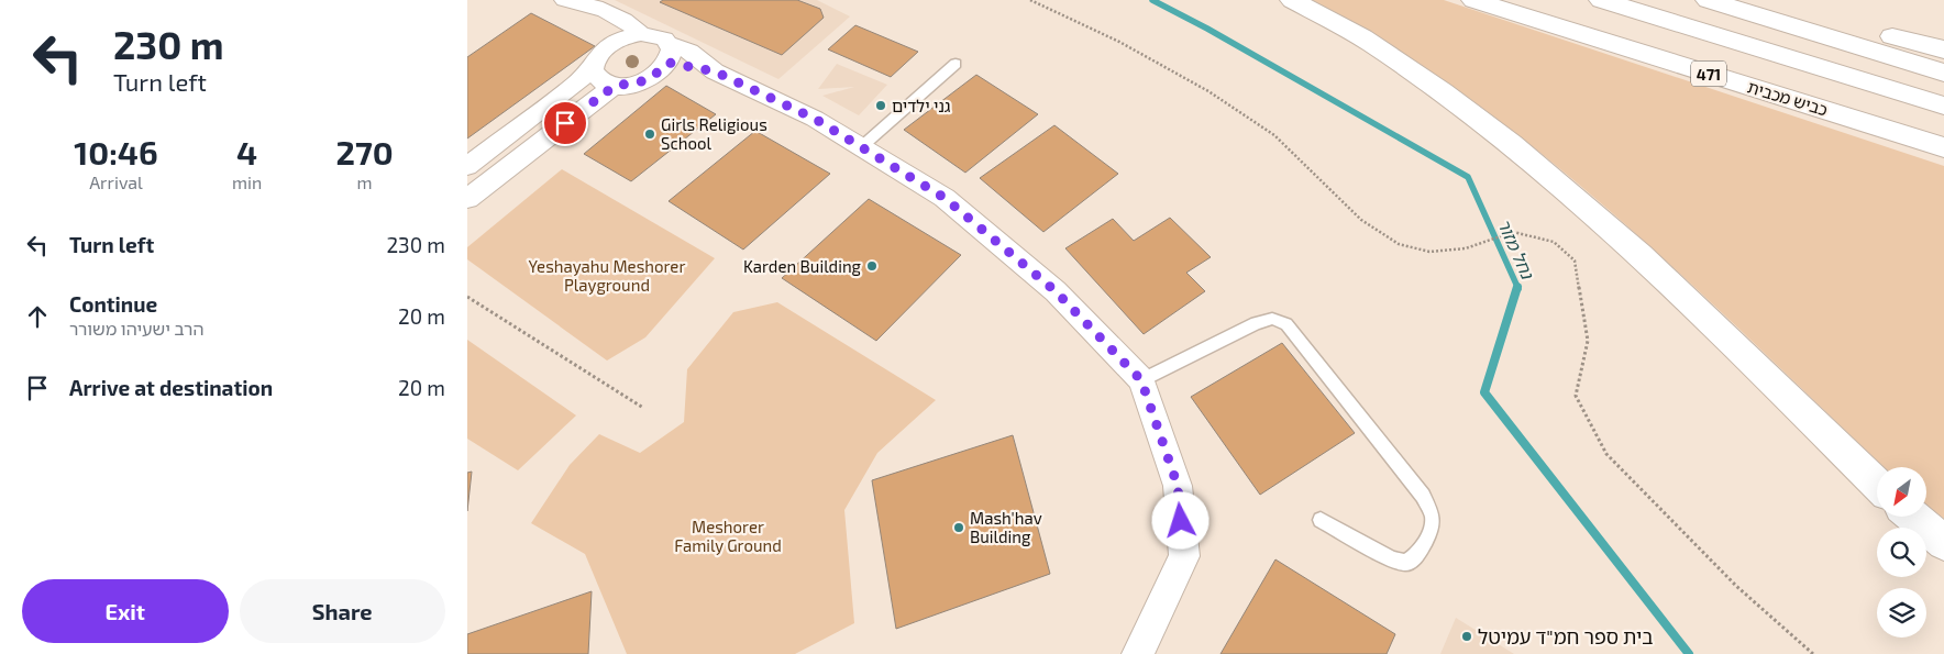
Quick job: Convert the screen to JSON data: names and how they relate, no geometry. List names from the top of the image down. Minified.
{"streets":{"highway":["471","כביש מכבית"]},"water":["נחל מזור"],"parks":["Yeshayahu Meshorer Playground","Meshorer Family Ground"],"places":["גני ילדים","Girls Religious School","Karden Building","Mash'hav Building","בית ספר חמ\"ד עמיטל"],"north":"bottom left","page":{"turn":["230 m","Turn left"],"eta":["10:46","Arrival","4","min","270","m"],"list":[{"name":"Turn left","value":"230 m"},{"name":"Continue","note":"הרב ישעיהו משורר","value":"20 m"},{"name":"Arrive at destination","value":"20 m"}],"buttons":["Exit","Share"]}}
